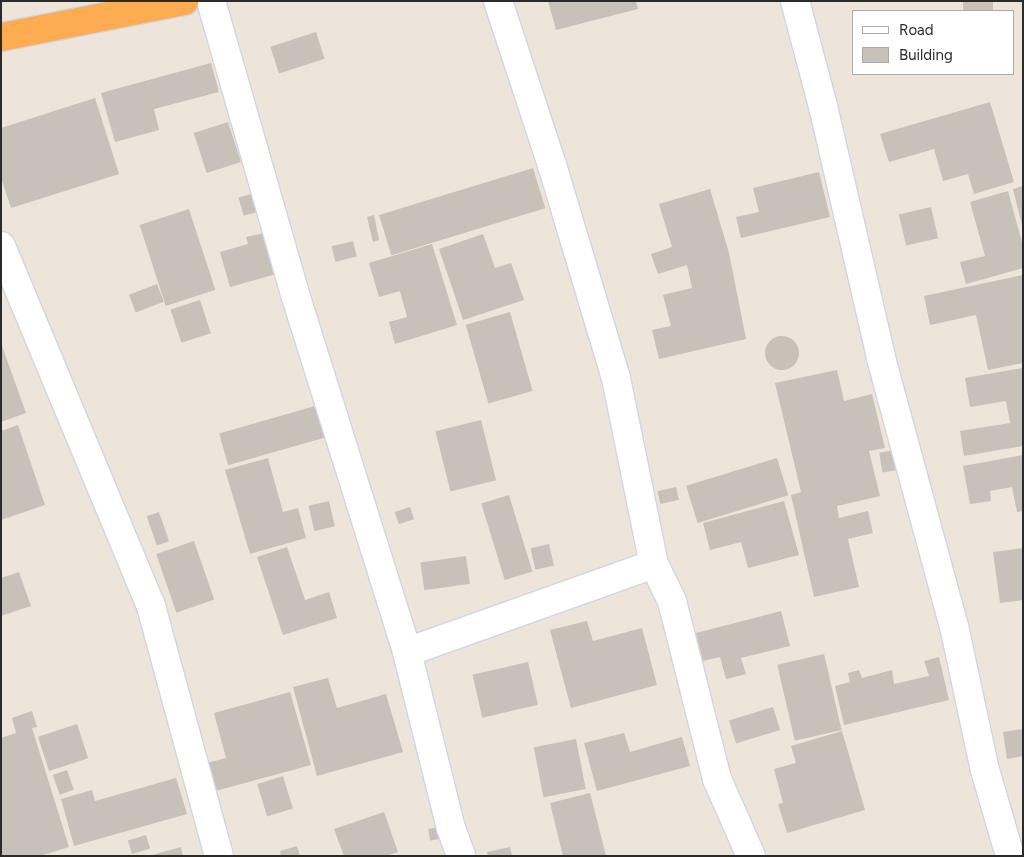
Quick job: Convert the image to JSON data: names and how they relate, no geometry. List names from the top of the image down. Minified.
{"legend":["Road","Building"]}
